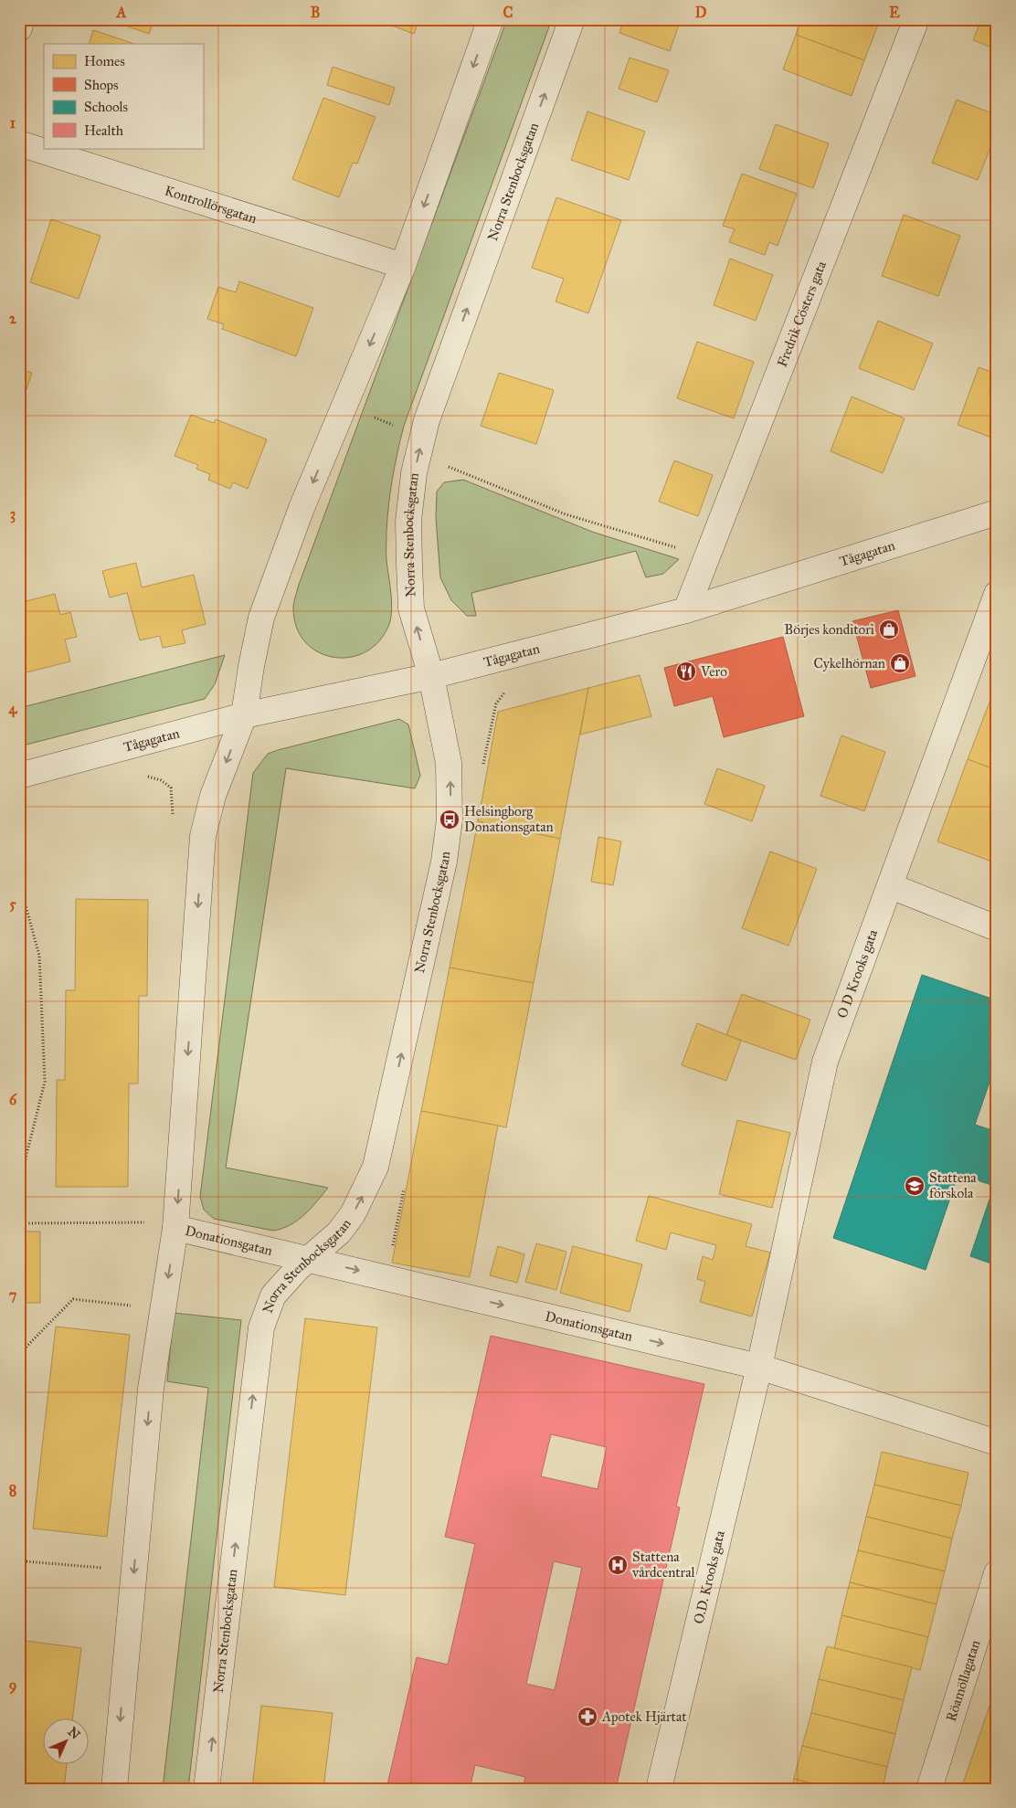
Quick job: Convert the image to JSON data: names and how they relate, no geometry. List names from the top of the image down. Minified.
{"streets":{"street":["Norra Stenbocksgatan","Kontrollörsgatan","Fredrik Cösters gata","Tågagatan","O D Krooks gata","Donationsgatan","O.D. Krooks gata","Röamöllagatan"]},"crossings":[["Norra Stenbocksgatan","Tågagatan"],["Norra Stenbocksgatan","Donationsgatan"],["Fredrik Cösters gata","Tågagatan"],["O D Krooks gata","Donationsgatan"],["O D Krooks gata","O.D. Krooks gata"],["Donationsgatan","O.D. Krooks gata"]],"one_way":["Donationsgatan"],"places":{"shop":["Börjes konditori","Cykelhörnan"],"restaurant":["Vero"],"bus stop":["Helsingborg Donationsgatan"],"school or university":["Stattena förskola"],"hospital":["Stattena vårdcentral"],"pharmacy":["Apotek Hjärtat"]},"legend":["Homes","Shops","Schools","Health"],"north":"top right","grid":{"columns":["A","B","C","D","E"],"rows":["1","2","3","4","5","6","7","8","9"]}}
